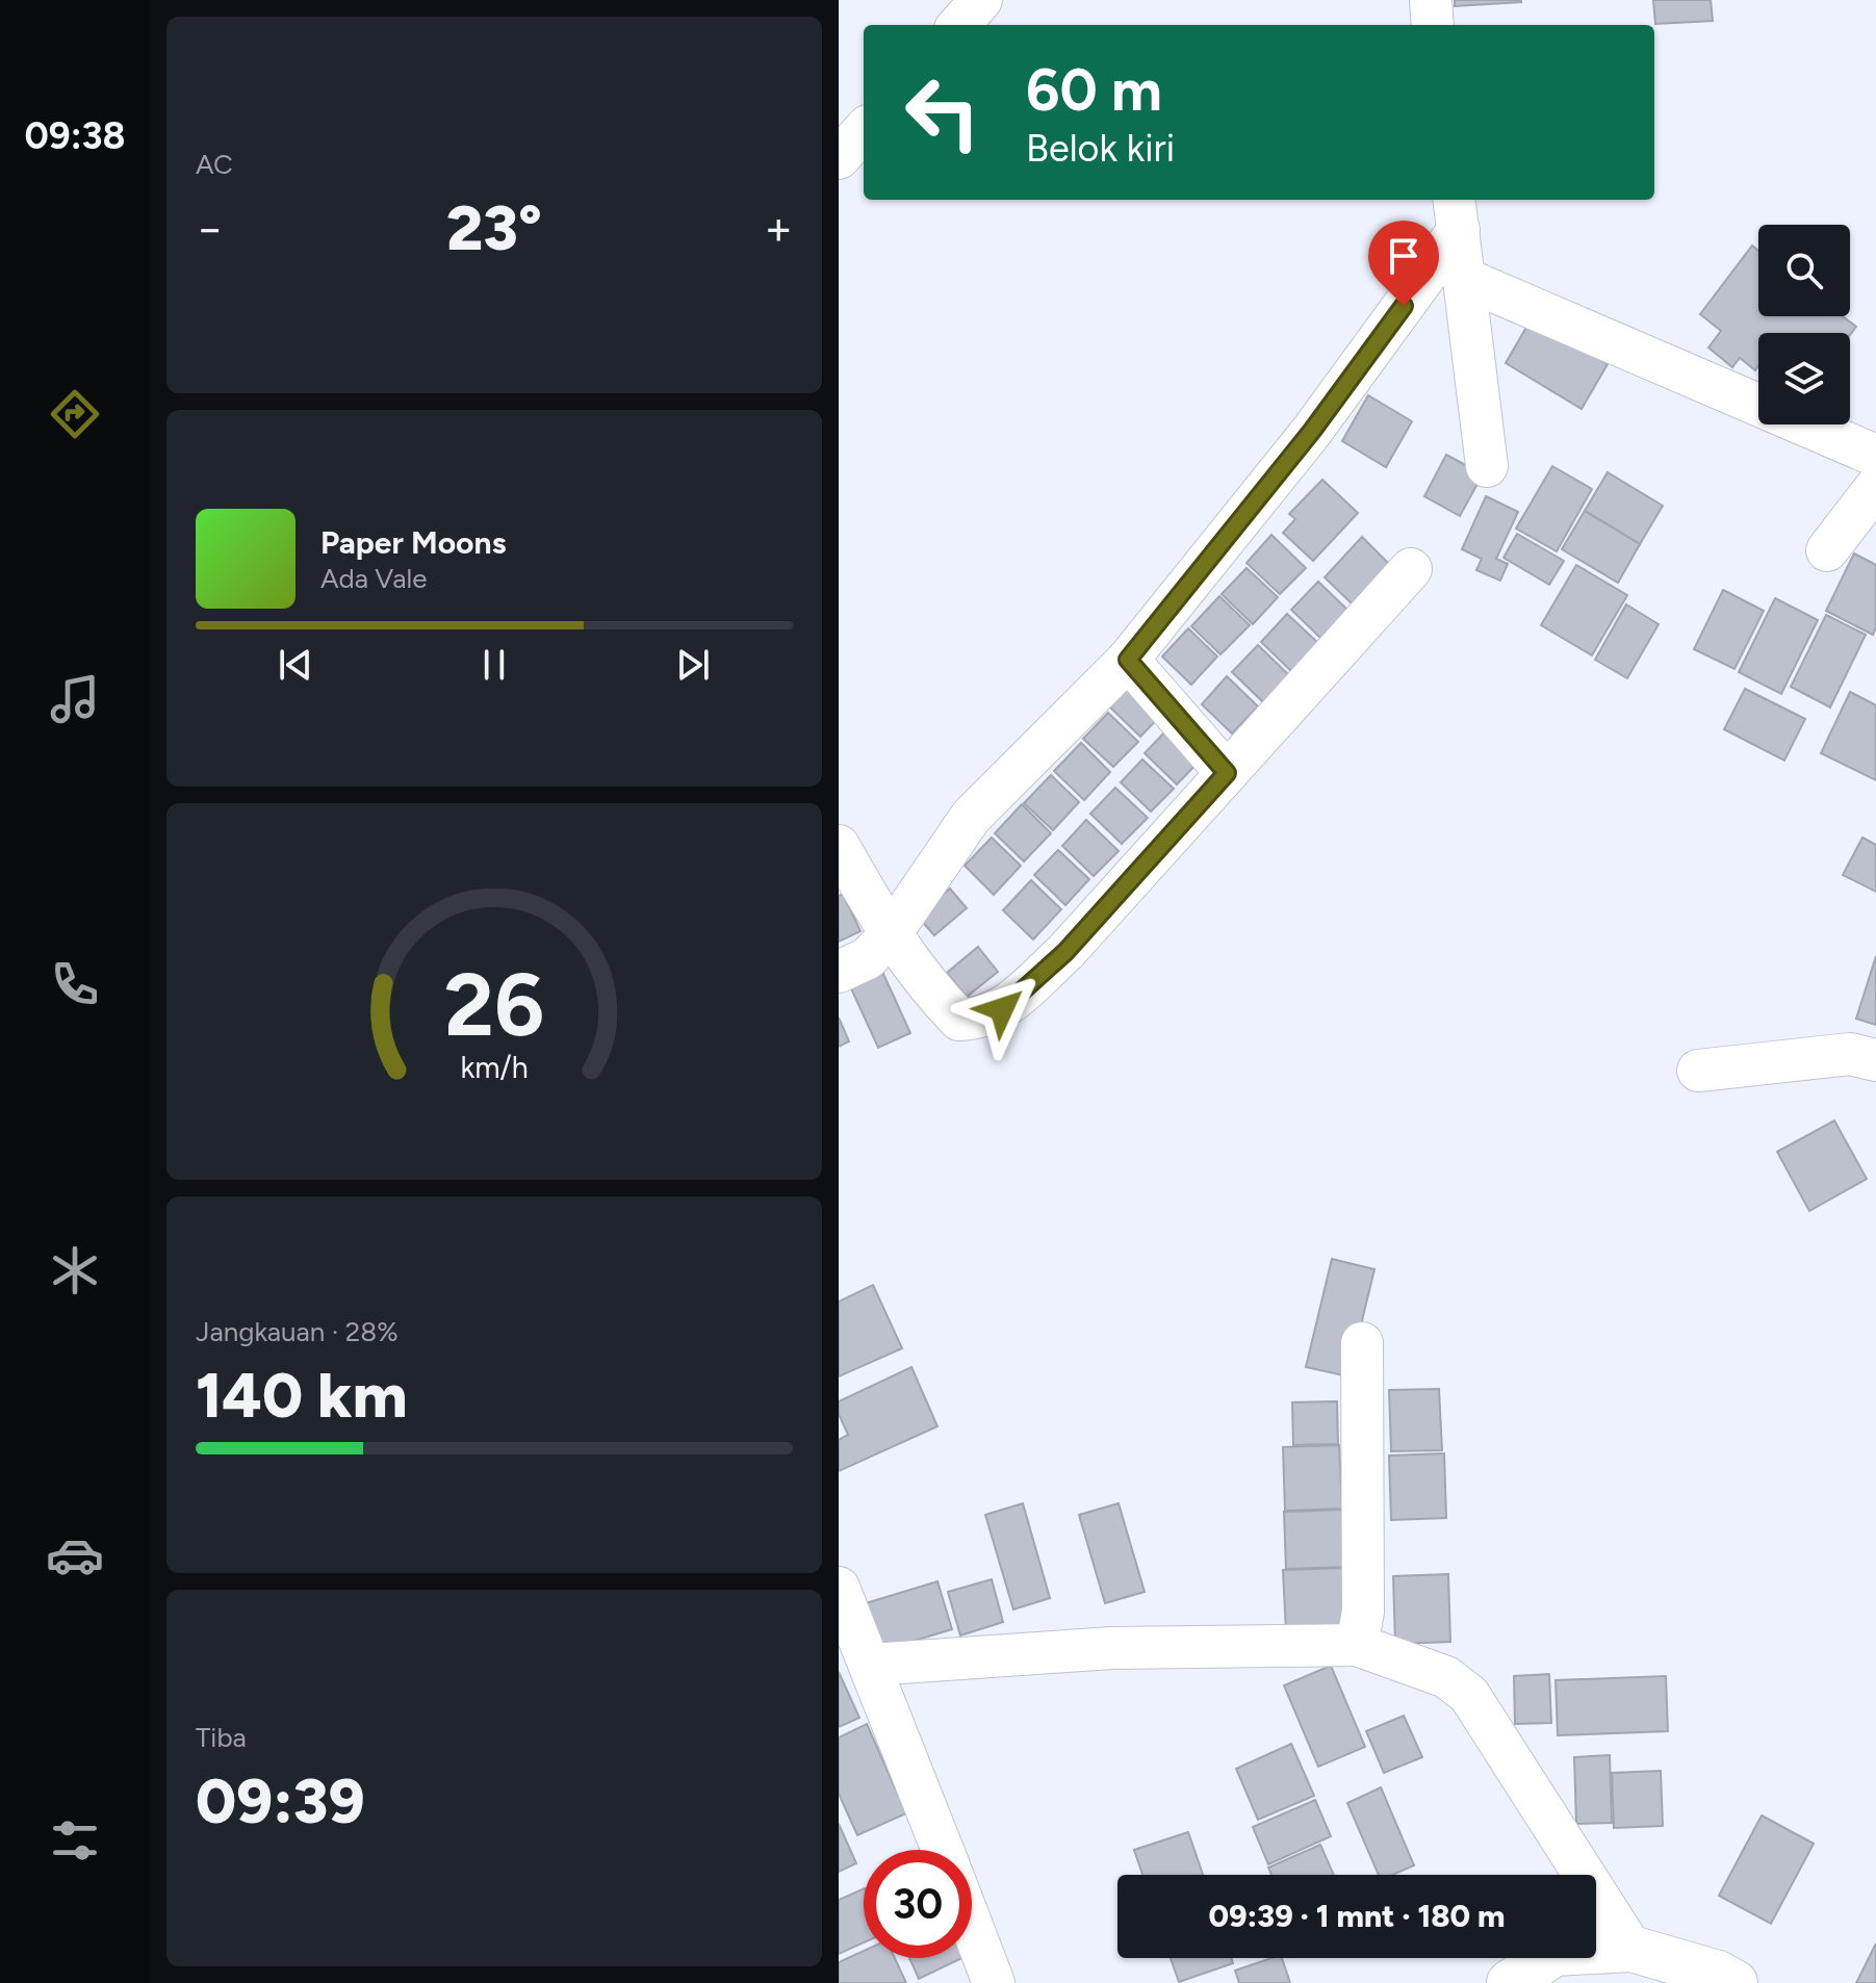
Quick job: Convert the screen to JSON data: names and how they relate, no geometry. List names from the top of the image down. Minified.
{"page":{"tabs":"09:38","tile":["AC",["Jangkauan · 28%","140 km"],["Tiba","09:39"]],"turn":["60 m","Belok kiri"],"heat":["−","23°","+"],"song":["Paper Moons","Ada Vale"],"limit":"30","trip":"09:39 · 1 mnt · 180 m","gauge":["26","km/h"]}}
